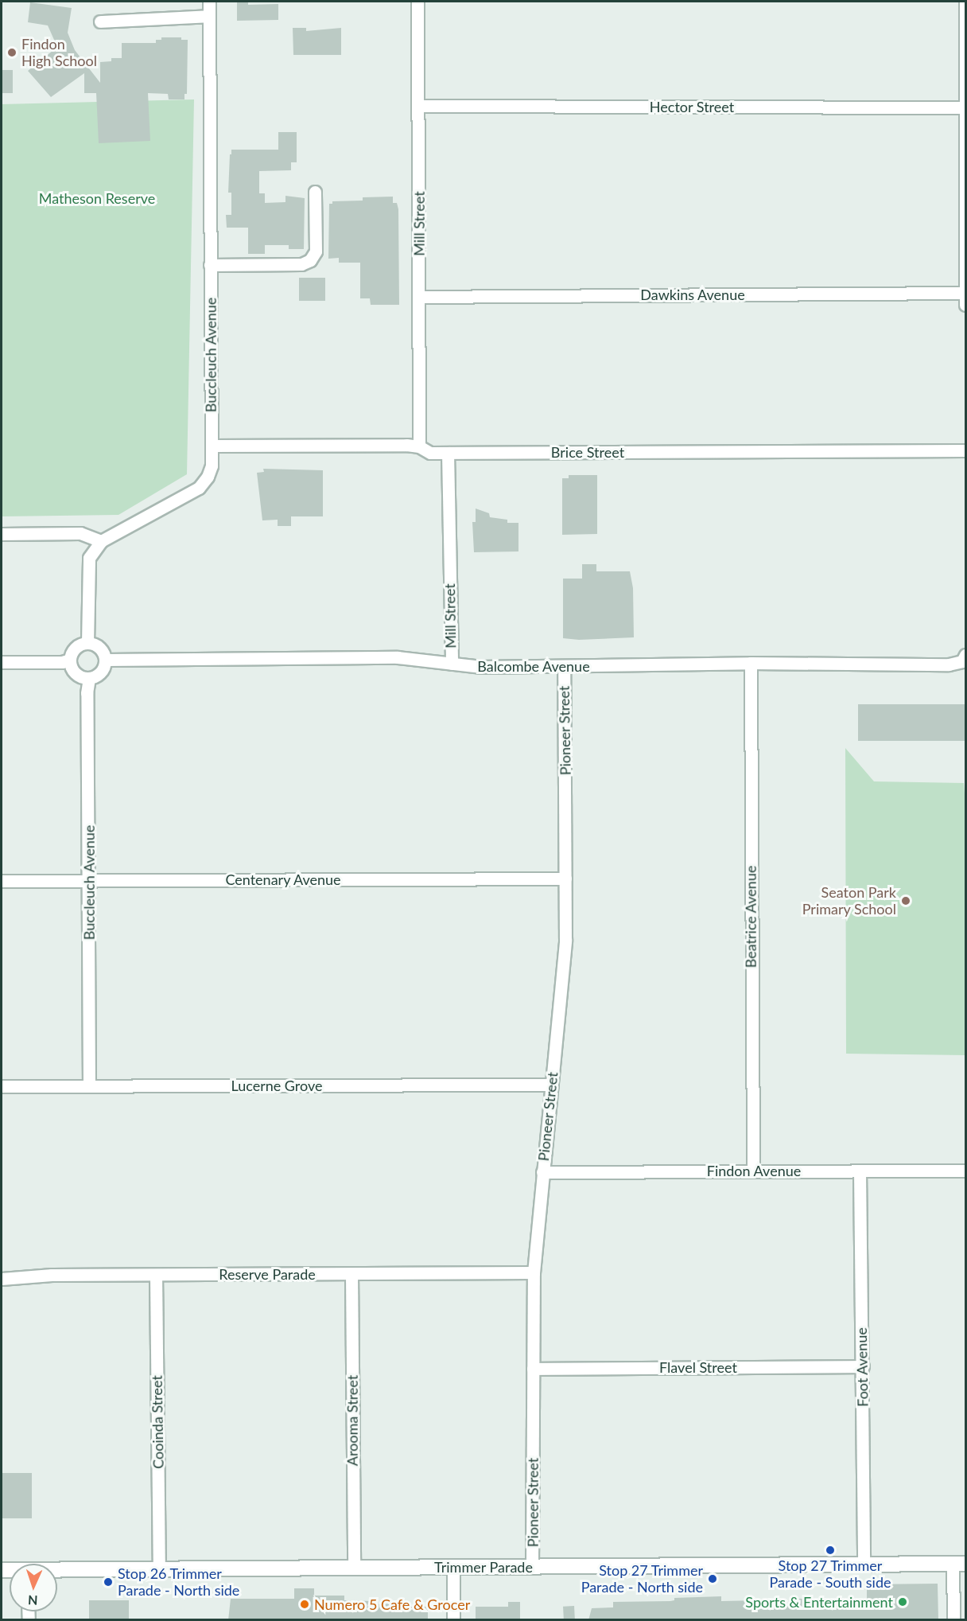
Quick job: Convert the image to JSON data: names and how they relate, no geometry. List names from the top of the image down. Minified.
{"streets":{"main road":["Trimmer Parade"],"street":["Hector Street","Mill Street","Dawkins Avenue","Buccleuch Avenue","Brice Street","Balcombe Avenue","Pioneer Street","Centenary Avenue","Beatrice Avenue","Lucerne Grove","Findon Avenue","Reserve Parade","Flavel Street","Foot Avenue","Arooma Street","Cooinda Street"]},"crossings":[["Hector Street","Mill Street"],["Mill Street","Dawkins Avenue"],["Mill Street","Brice Street"],["Mill Street","Balcombe Avenue"],["Buccleuch Avenue","Brice Street"],["Buccleuch Avenue","Balcombe Avenue"],["Buccleuch Avenue","Centenary Avenue"],["Buccleuch Avenue","Lucerne Grove"],["Balcombe Avenue","Pioneer Street"],["Balcombe Avenue","Beatrice Avenue"],["Pioneer Street","Centenary Avenue"],["Pioneer Street","Lucerne Grove"],["Pioneer Street","Findon Avenue"],["Pioneer Street","Reserve Parade"],["Pioneer Street","Flavel Street"],["Pioneer Street","Trimmer Parade"],["Beatrice Avenue","Findon Avenue"],["Findon Avenue","Foot Avenue"],["Reserve Parade","Arooma Street"],["Reserve Parade","Cooinda Street"],["Flavel Street","Foot Avenue"],["Foot Avenue","Trimmer Parade"],["Arooma Street","Trimmer Parade"],["Cooinda Street","Trimmer Parade"]],"parks":["Matheson Reserve"],"places":["Findon High School","Seaton Park Primary School","Stop 27 Trimmer Parade - South side","Stop 27 Trimmer Parade - North side","Stop 26 Trimmer Parade - North side","Sports & Entertainment","Numero 5 Cafe & Grocer"],"north":"bottom"}
